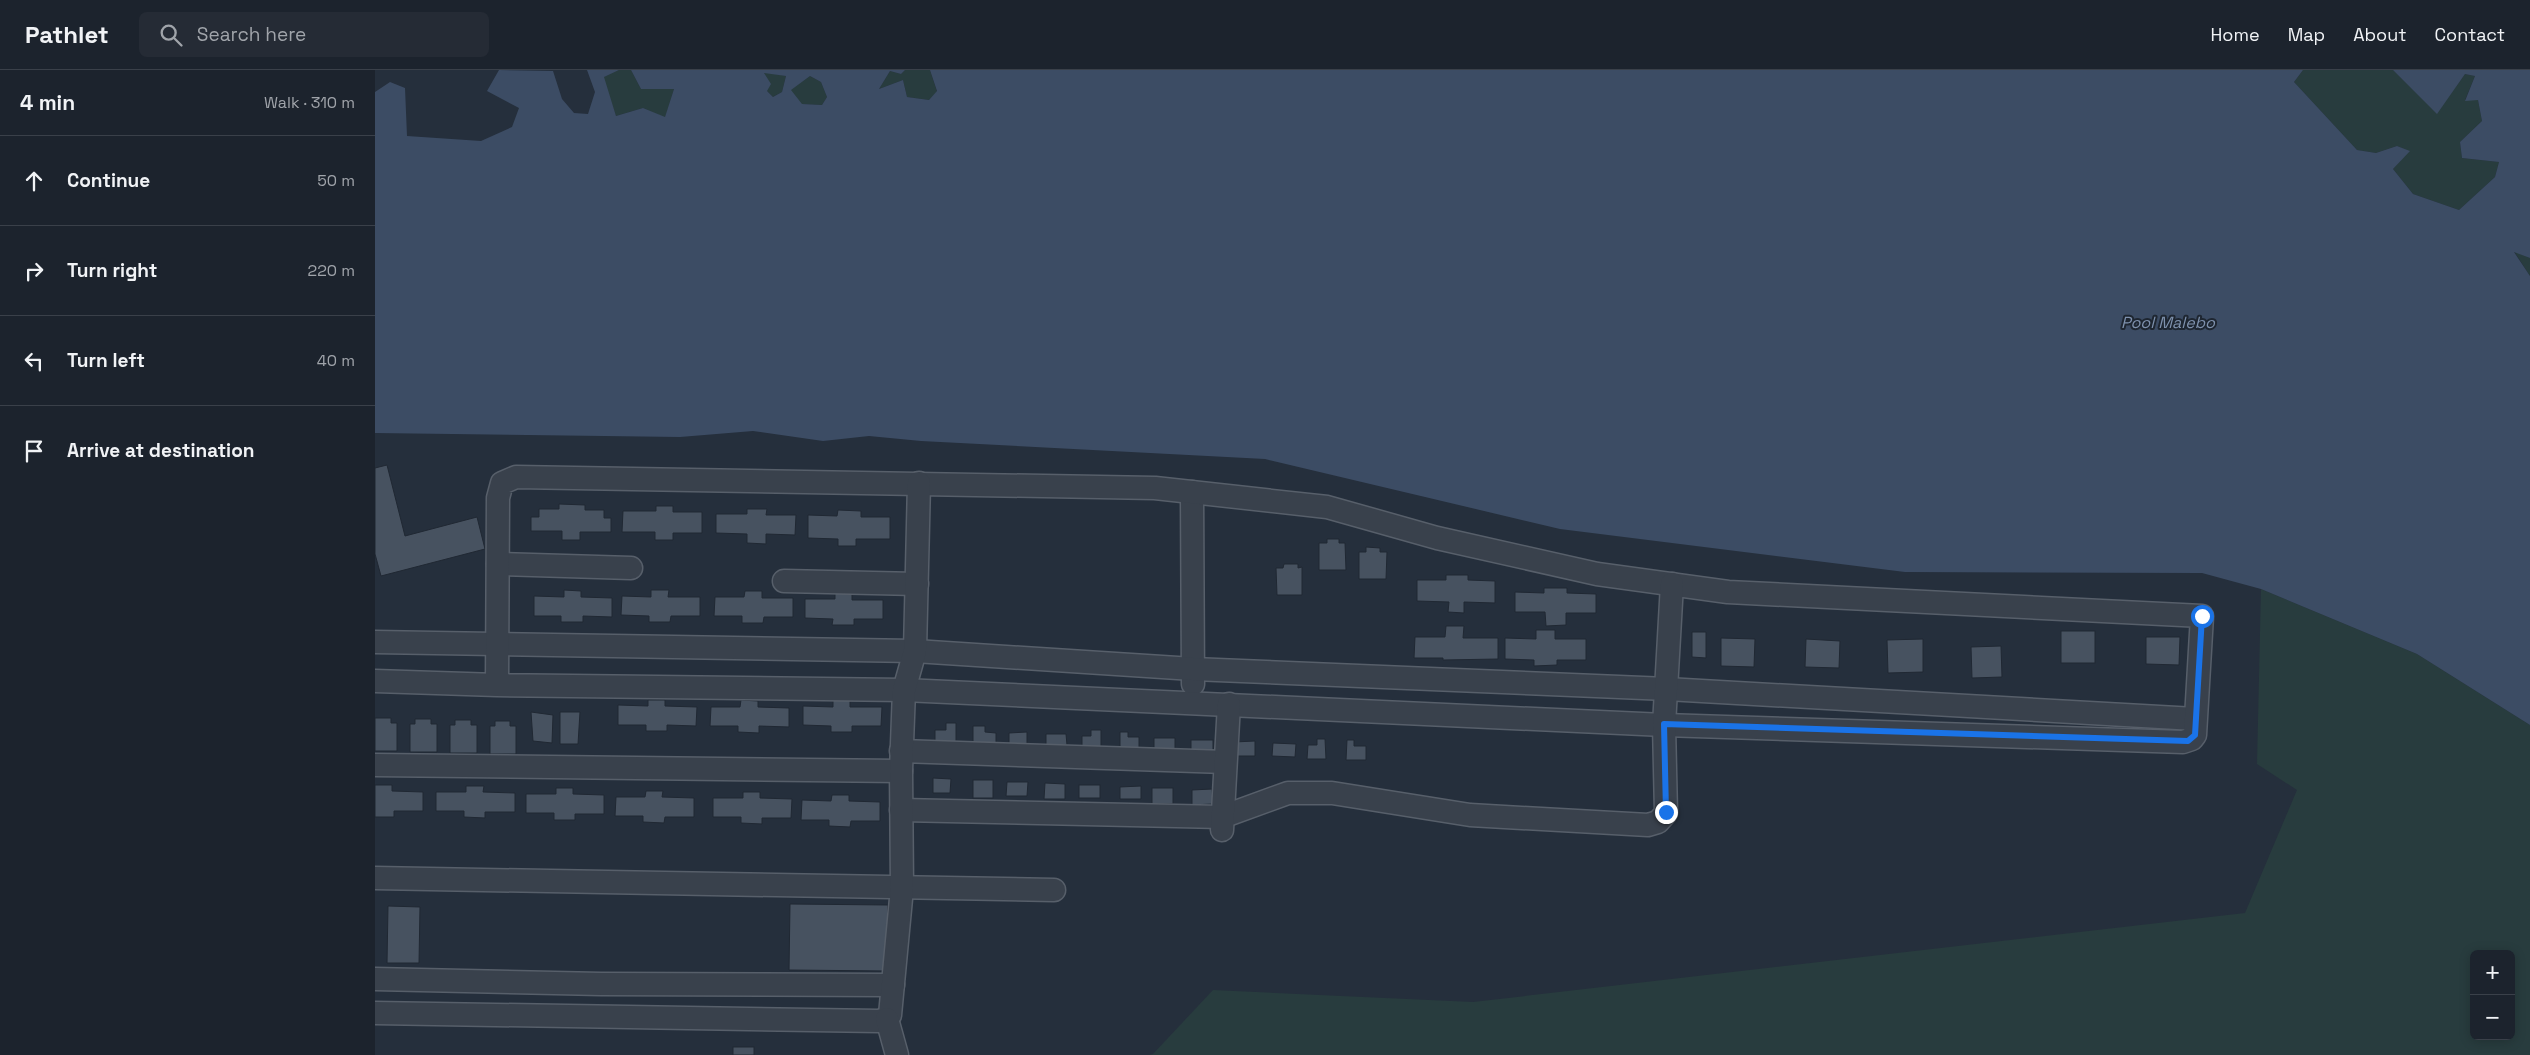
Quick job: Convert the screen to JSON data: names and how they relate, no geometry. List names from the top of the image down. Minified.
{"water":["Pool Malebo"],"page":{"header":"Pathlet","search":"Search here","nav":["Home","Map","About","Contact"],"heading":["4 min","Walk · 310 m"],"list":[["Continue","50 m"],["Turn right","220 m"],["Turn left","40 m"],"Arrive at destination"],"map_buttons":["+","−"]}}
